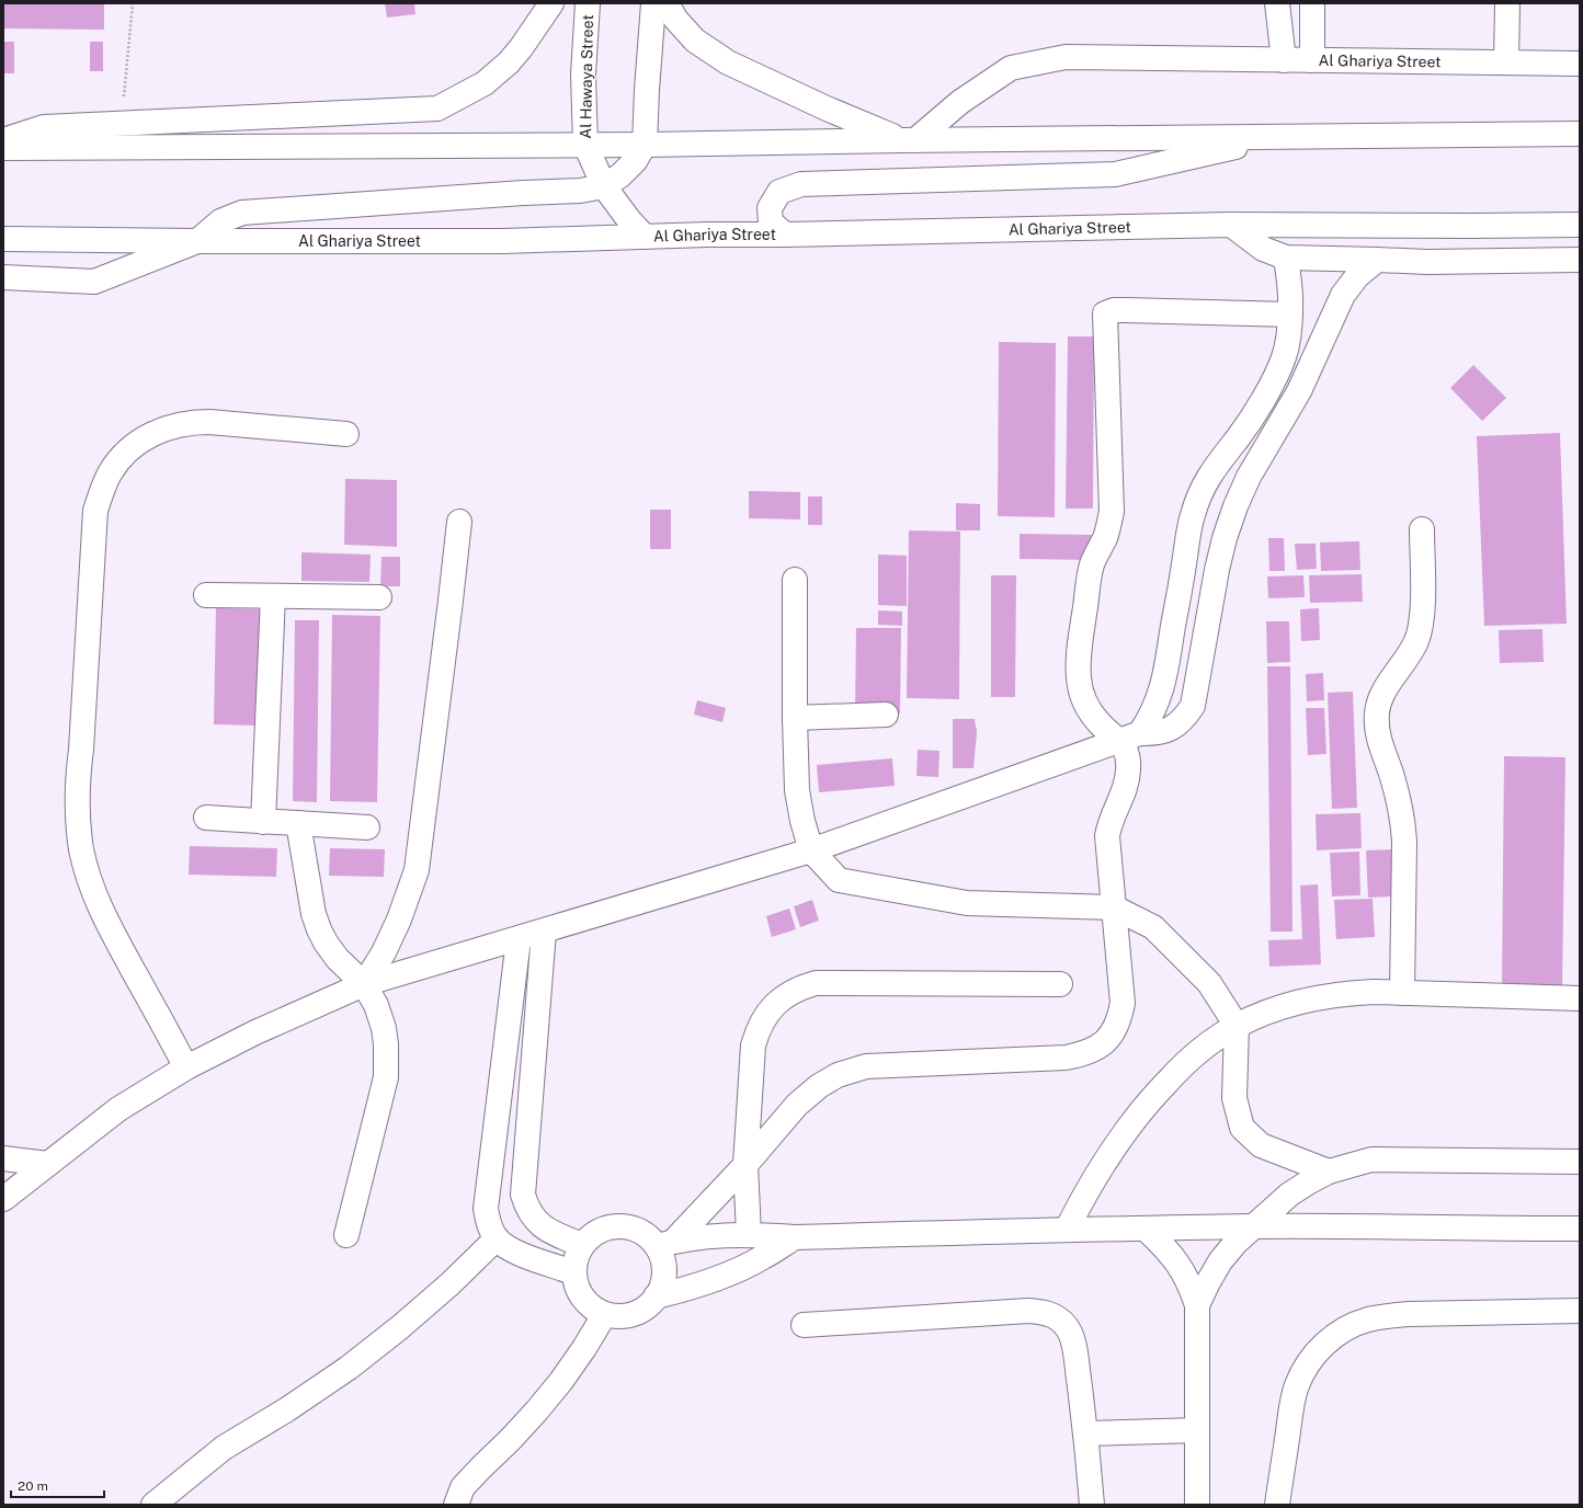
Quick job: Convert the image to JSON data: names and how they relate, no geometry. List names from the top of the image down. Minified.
{"streets":{"street":["Al Ghariya Street","Al Hawaya Street"]},"crossings":[["Al Ghariya Street","Al Hawaya Street"]],"scale_bar":"20 m"}
